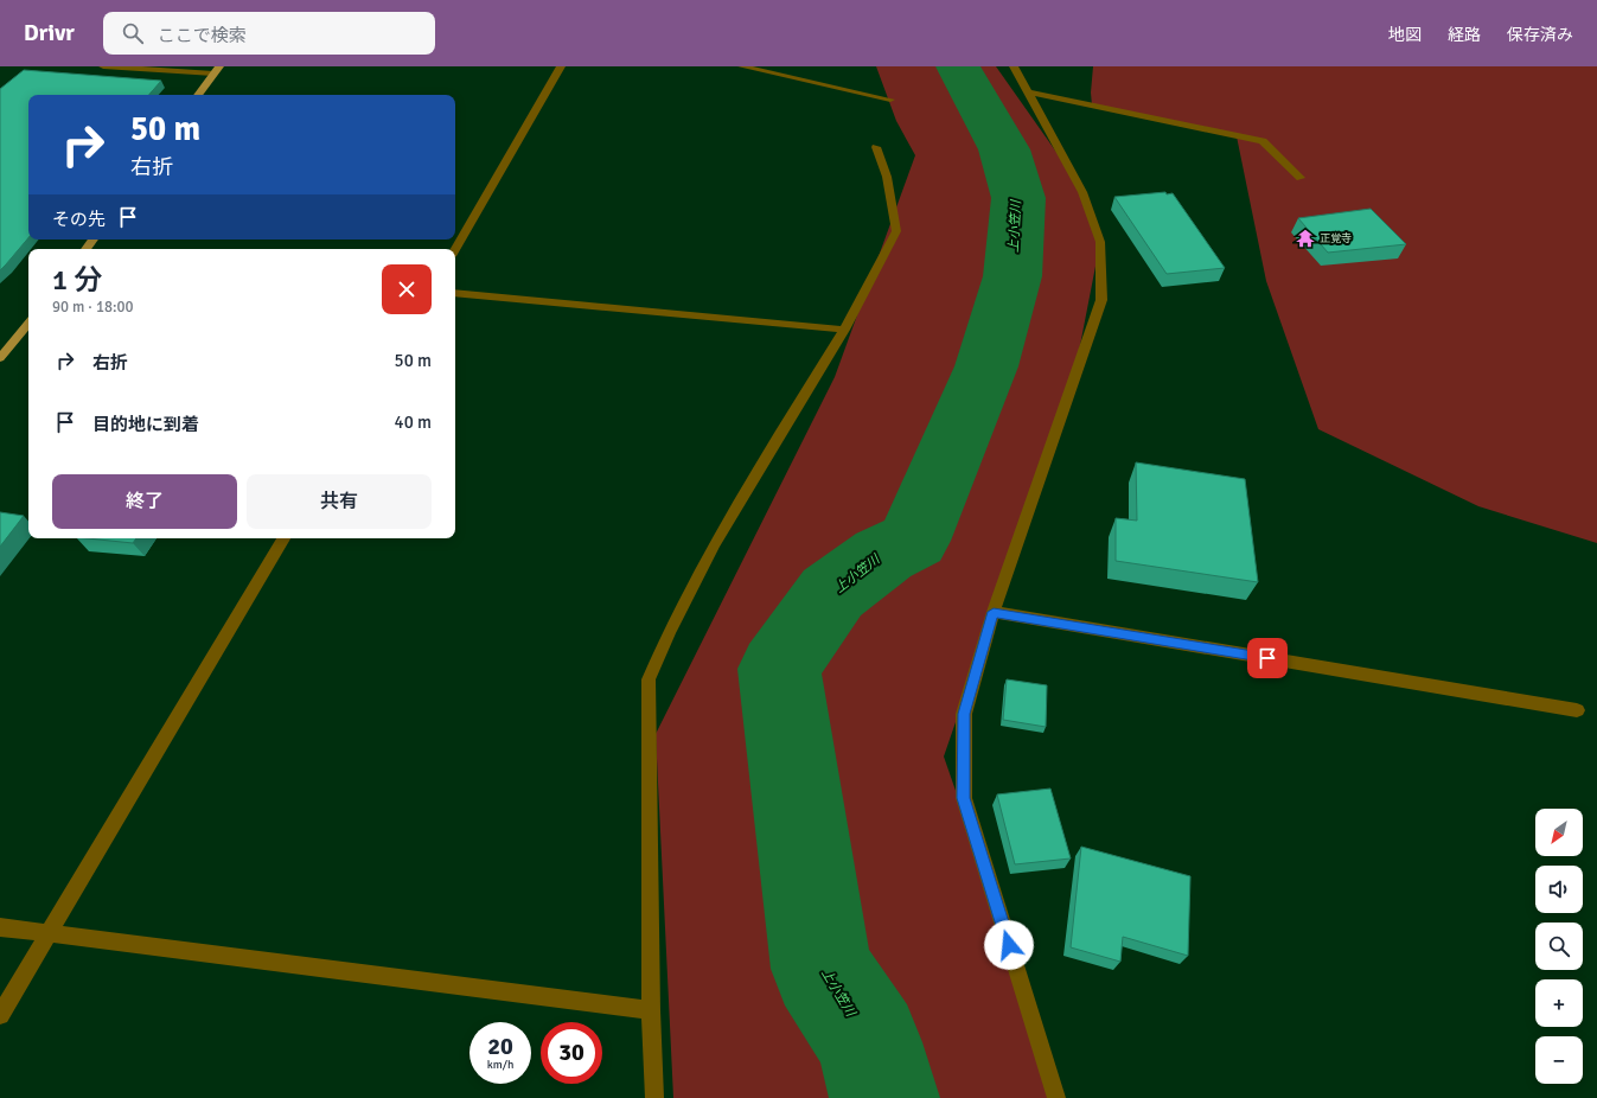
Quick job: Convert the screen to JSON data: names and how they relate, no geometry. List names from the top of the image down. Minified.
{"water":["上小笠川"],"places":{"temple":["正覚寺"]},"north":"bottom left","page":{"header":"Drivr","search":"ここで検索","nav":["地図","経路","保存済み"],"turn":["50 m","右折"],"then":"その先","heading":["1 分","90 m · 18:00"],"list":[{"name":"右折","value":"50 m"},{"name":"目的地に到着","value":"40 m"}],"buttons":["終了","共有"],"map_buttons":["+","−"],"speed":"20 km/h","limit":"30"}}
